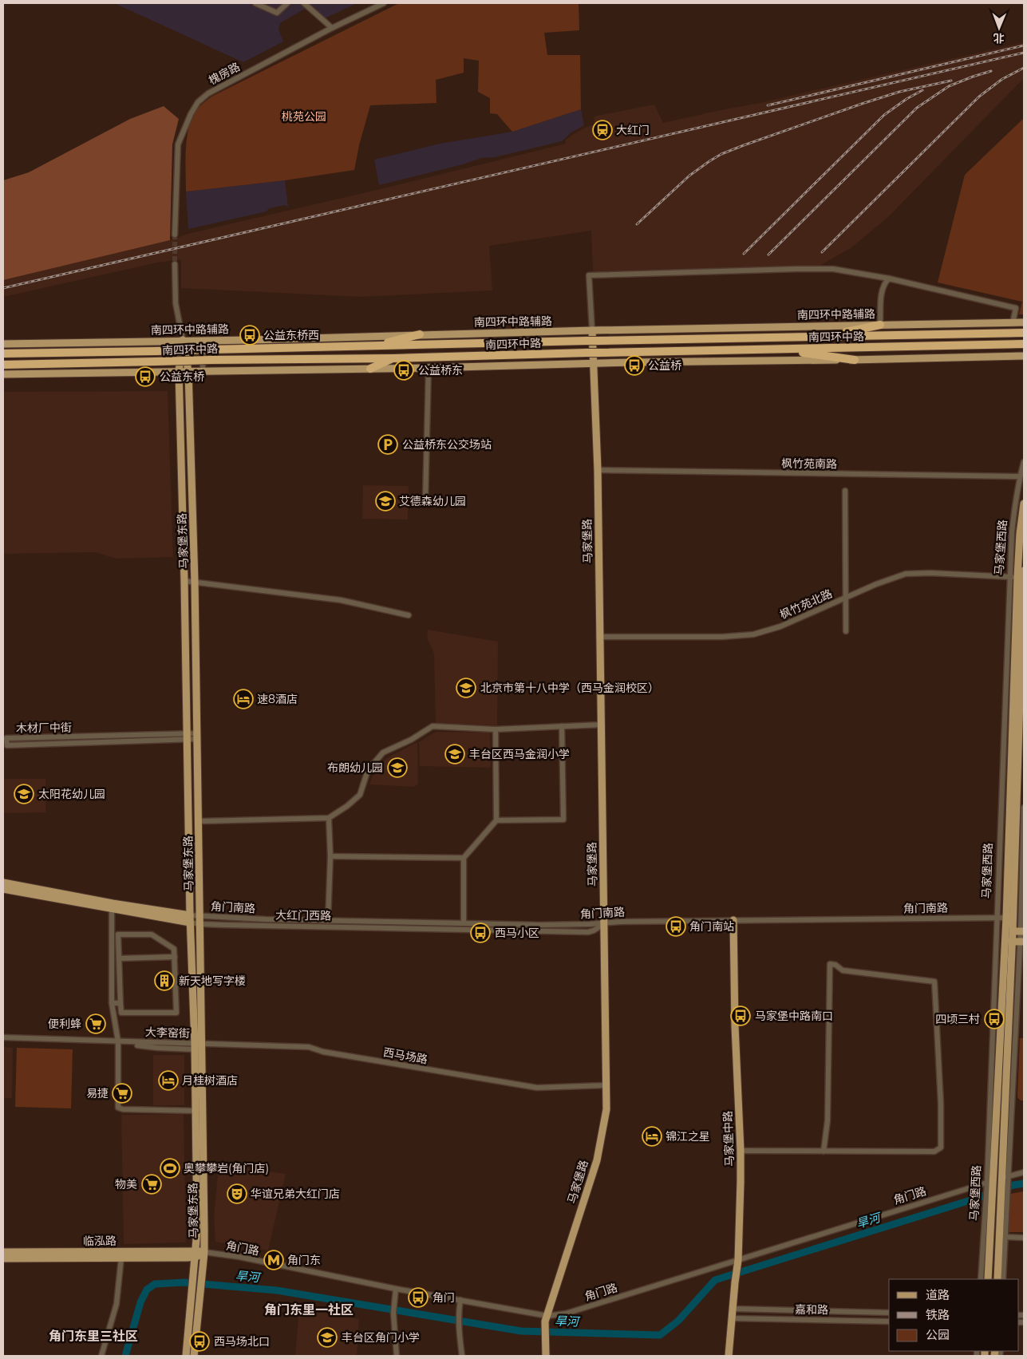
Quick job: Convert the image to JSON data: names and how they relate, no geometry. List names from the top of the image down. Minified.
{"streets":{"highway":["南四环中路"],"main road":["南四环中路辅路","马家堡东路","马家堡路","马家堡西路","大红门西路","马家堡中路","临泓路"],"street":["槐房路","枫竹苑南路","枫竹苑北路","木材厂中街","角门南路","大李窑街","西马场路","角门路","嘉和路"]},"crossings":[["南四环中路辅路","马家堡东路"],["南四环中路辅路","马家堡路"],["枫竹苑南路","马家堡路"],["枫竹苑南路","马家堡西路"],["马家堡东路","木材厂中街"],["马家堡东路","角门南路"],["马家堡东路","大红门西路"],["马家堡东路","大李窑街"],["马家堡东路","西马场路"],["马家堡东路","角门路"],["马家堡东路","临泓路"],["马家堡路","枫竹苑北路"],["马家堡路","角门南路"],["马家堡路","大红门西路"],["马家堡路","西马场路"],["马家堡路","角门路"],["马家堡西路","枫竹苑北路"],["马家堡西路","角门南路"],["马家堡西路","角门路"],["角门南路","大红门西路"],["角门南路","马家堡中路"],["大李窑街","西马场路"],["马家堡中路","角门路"],["马家堡中路","嘉和路"]],"districts":["角门东里一社区","角门东里三社区"],"water":["旱河"],"parks":["桃苑公园"],"places":{"station":["大红门"],"bus stop":["公益东桥西","公益桥","公益桥东","公益东桥","角门南站","西马小区","马家堡中路南口","四顷三村","角门","西马场北口"],"parking":["公益桥东公交场站"],"school or university":["艾德森幼儿园","北京市第十八中学（西马金润校区）","丰台区西马金润小学","布朗幼儿园","太阳花幼儿园","丰台区角门小学"],"hotel":["速8酒店","月桂树酒店","锦江之星"],"building":["新天地写字楼"],"supermarket":["便利蜂","易捷","物美"],"sports":["奥攀攀岩(角门店)"],"theatre":["华谊兄弟大红门店"],"metro station":["角门东"]},"legend":["道路","铁路","公园"],"north":"bottom"}
